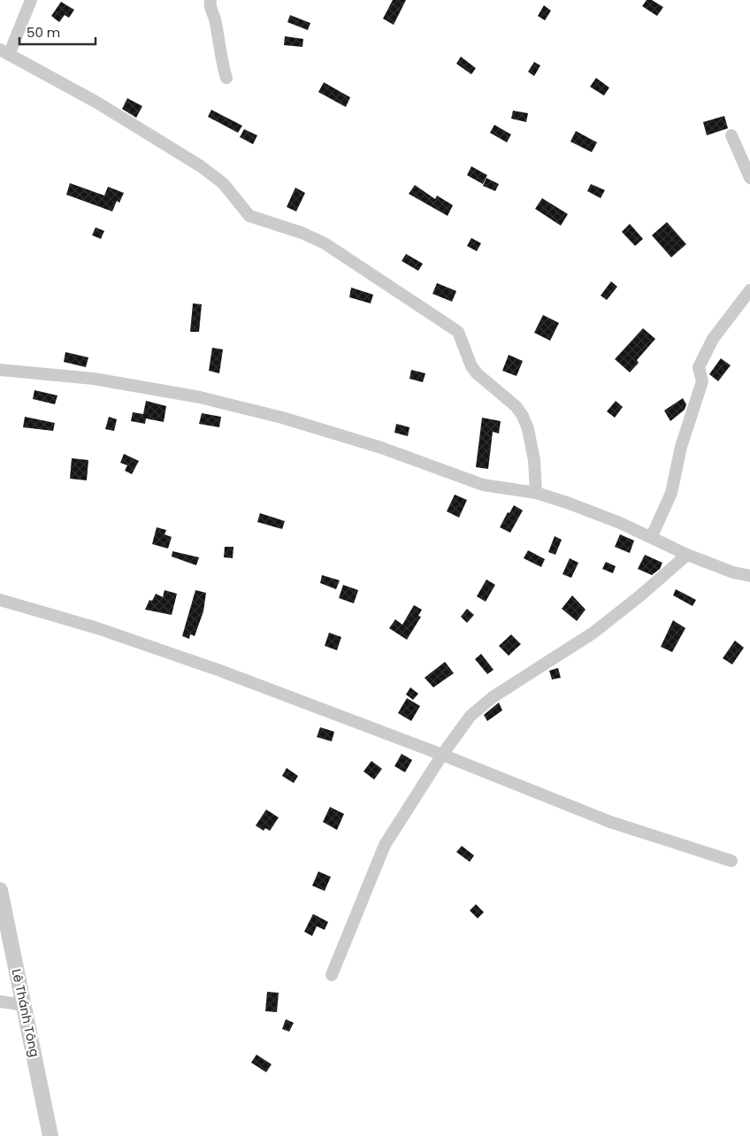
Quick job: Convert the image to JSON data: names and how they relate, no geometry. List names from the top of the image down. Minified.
{"streets":{"street":["Lê Thánh Tông"]},"scale_bar":"50 m"}
